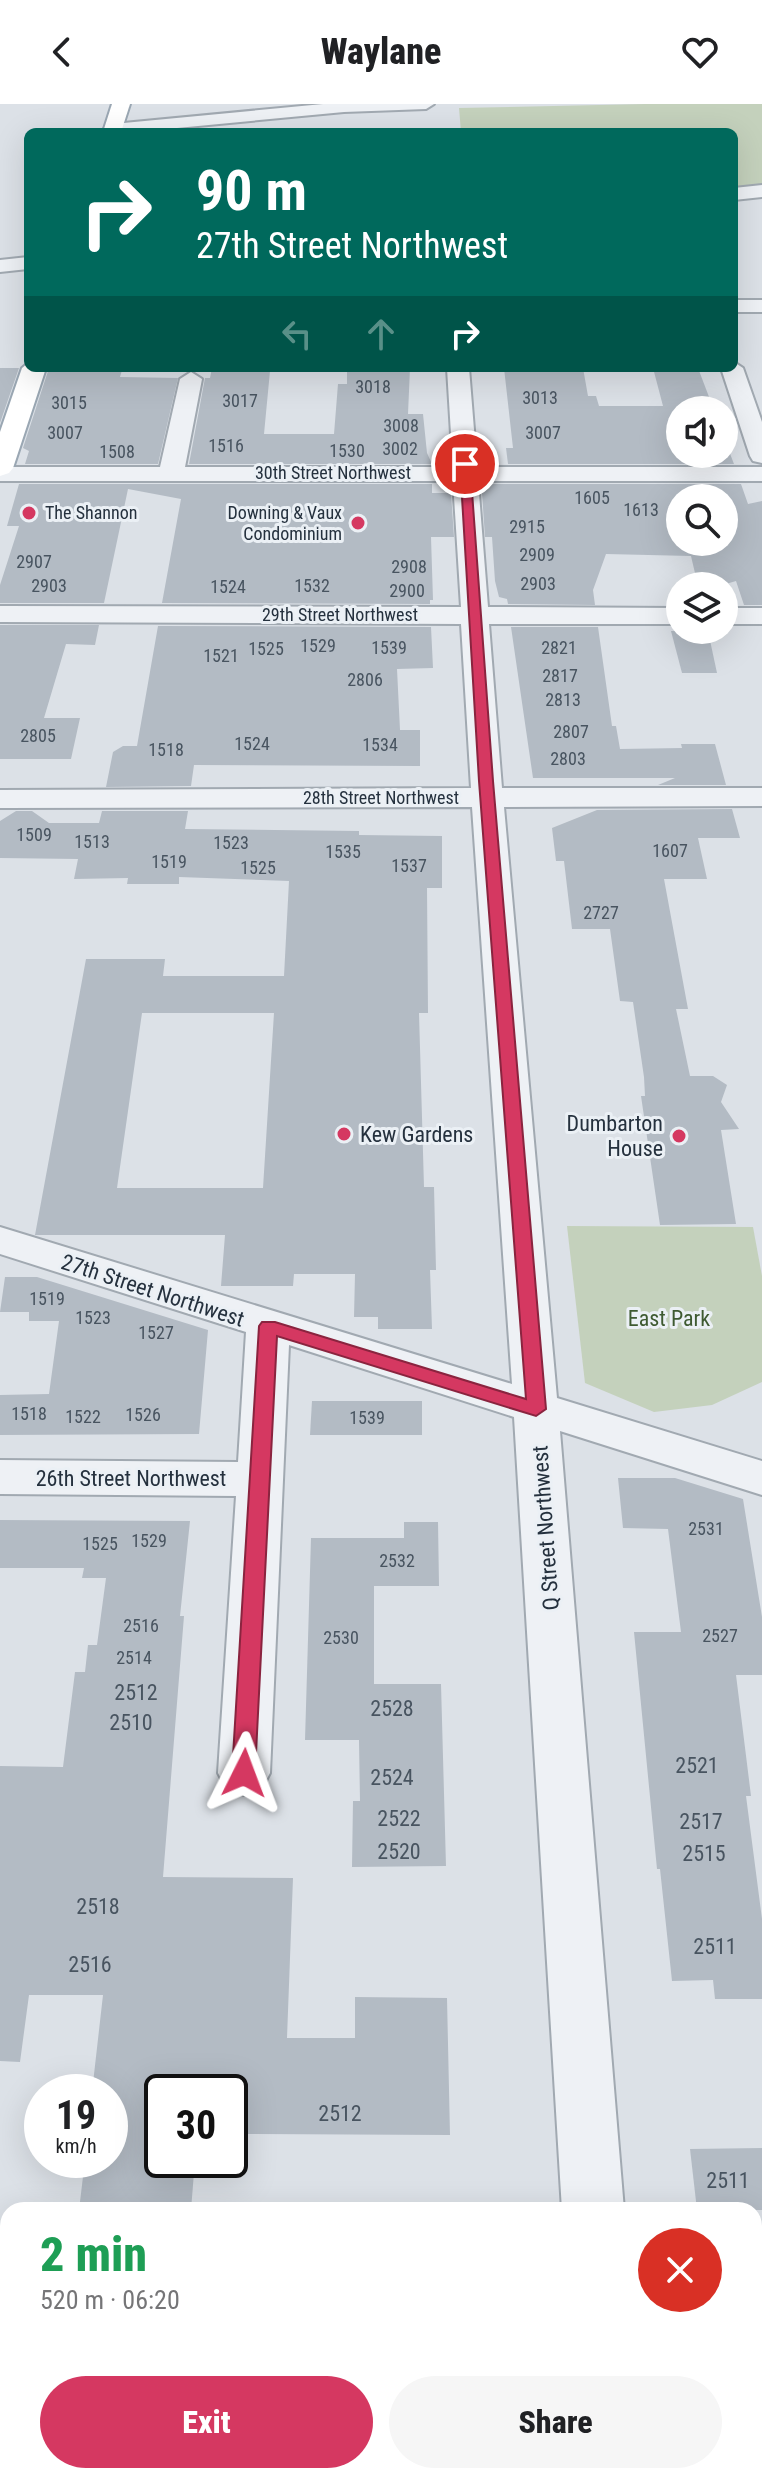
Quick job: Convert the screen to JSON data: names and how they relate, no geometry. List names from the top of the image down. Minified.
{"streets":{"street":["30th Street Northwest","29th Street Northwest","28th Street Northwest","27th Street Northwest","26th Street Northwest","Q Street Northwest"]},"crossings":[["30th Street Northwest","Q Street Northwest"],["29th Street Northwest","Q Street Northwest"],["28th Street Northwest","Q Street Northwest"],["27th Street Northwest","Q Street Northwest"]],"parks":["East Park"],"places":["The Shannon","Downing & Vaux Condominium","Kew Gardens","Dumbarton House"],"house_numbers":["3018","3013","3017","3015","3008","3007","3007","1516","3002","1530","1508","1605","1613","2915","2909","2907","2908","2903","2903","1532","1524","2900","1529","1539","2821","1525","1521","2817","2806","2813","2807","2805","1524","1534","1518","2803","1509","1513","1523","1607","1535","1519","1537","1525","2727","1519","1523","1527","1518","1526","1522","1539","2531","1529","1525","2532","2516","2527","2530","2514","2512","2528","2510","2521","2524","2522","2517","2520","2515","2518","2511","2516","2512","2511"],"page":{"header":"Waylane","turn":["90 m","27th Street Northwest"],"speed":"19 km/h","limit":"30","heading":["2 min","520 m · 06:20"],"buttons":["Exit","Share"]}}
